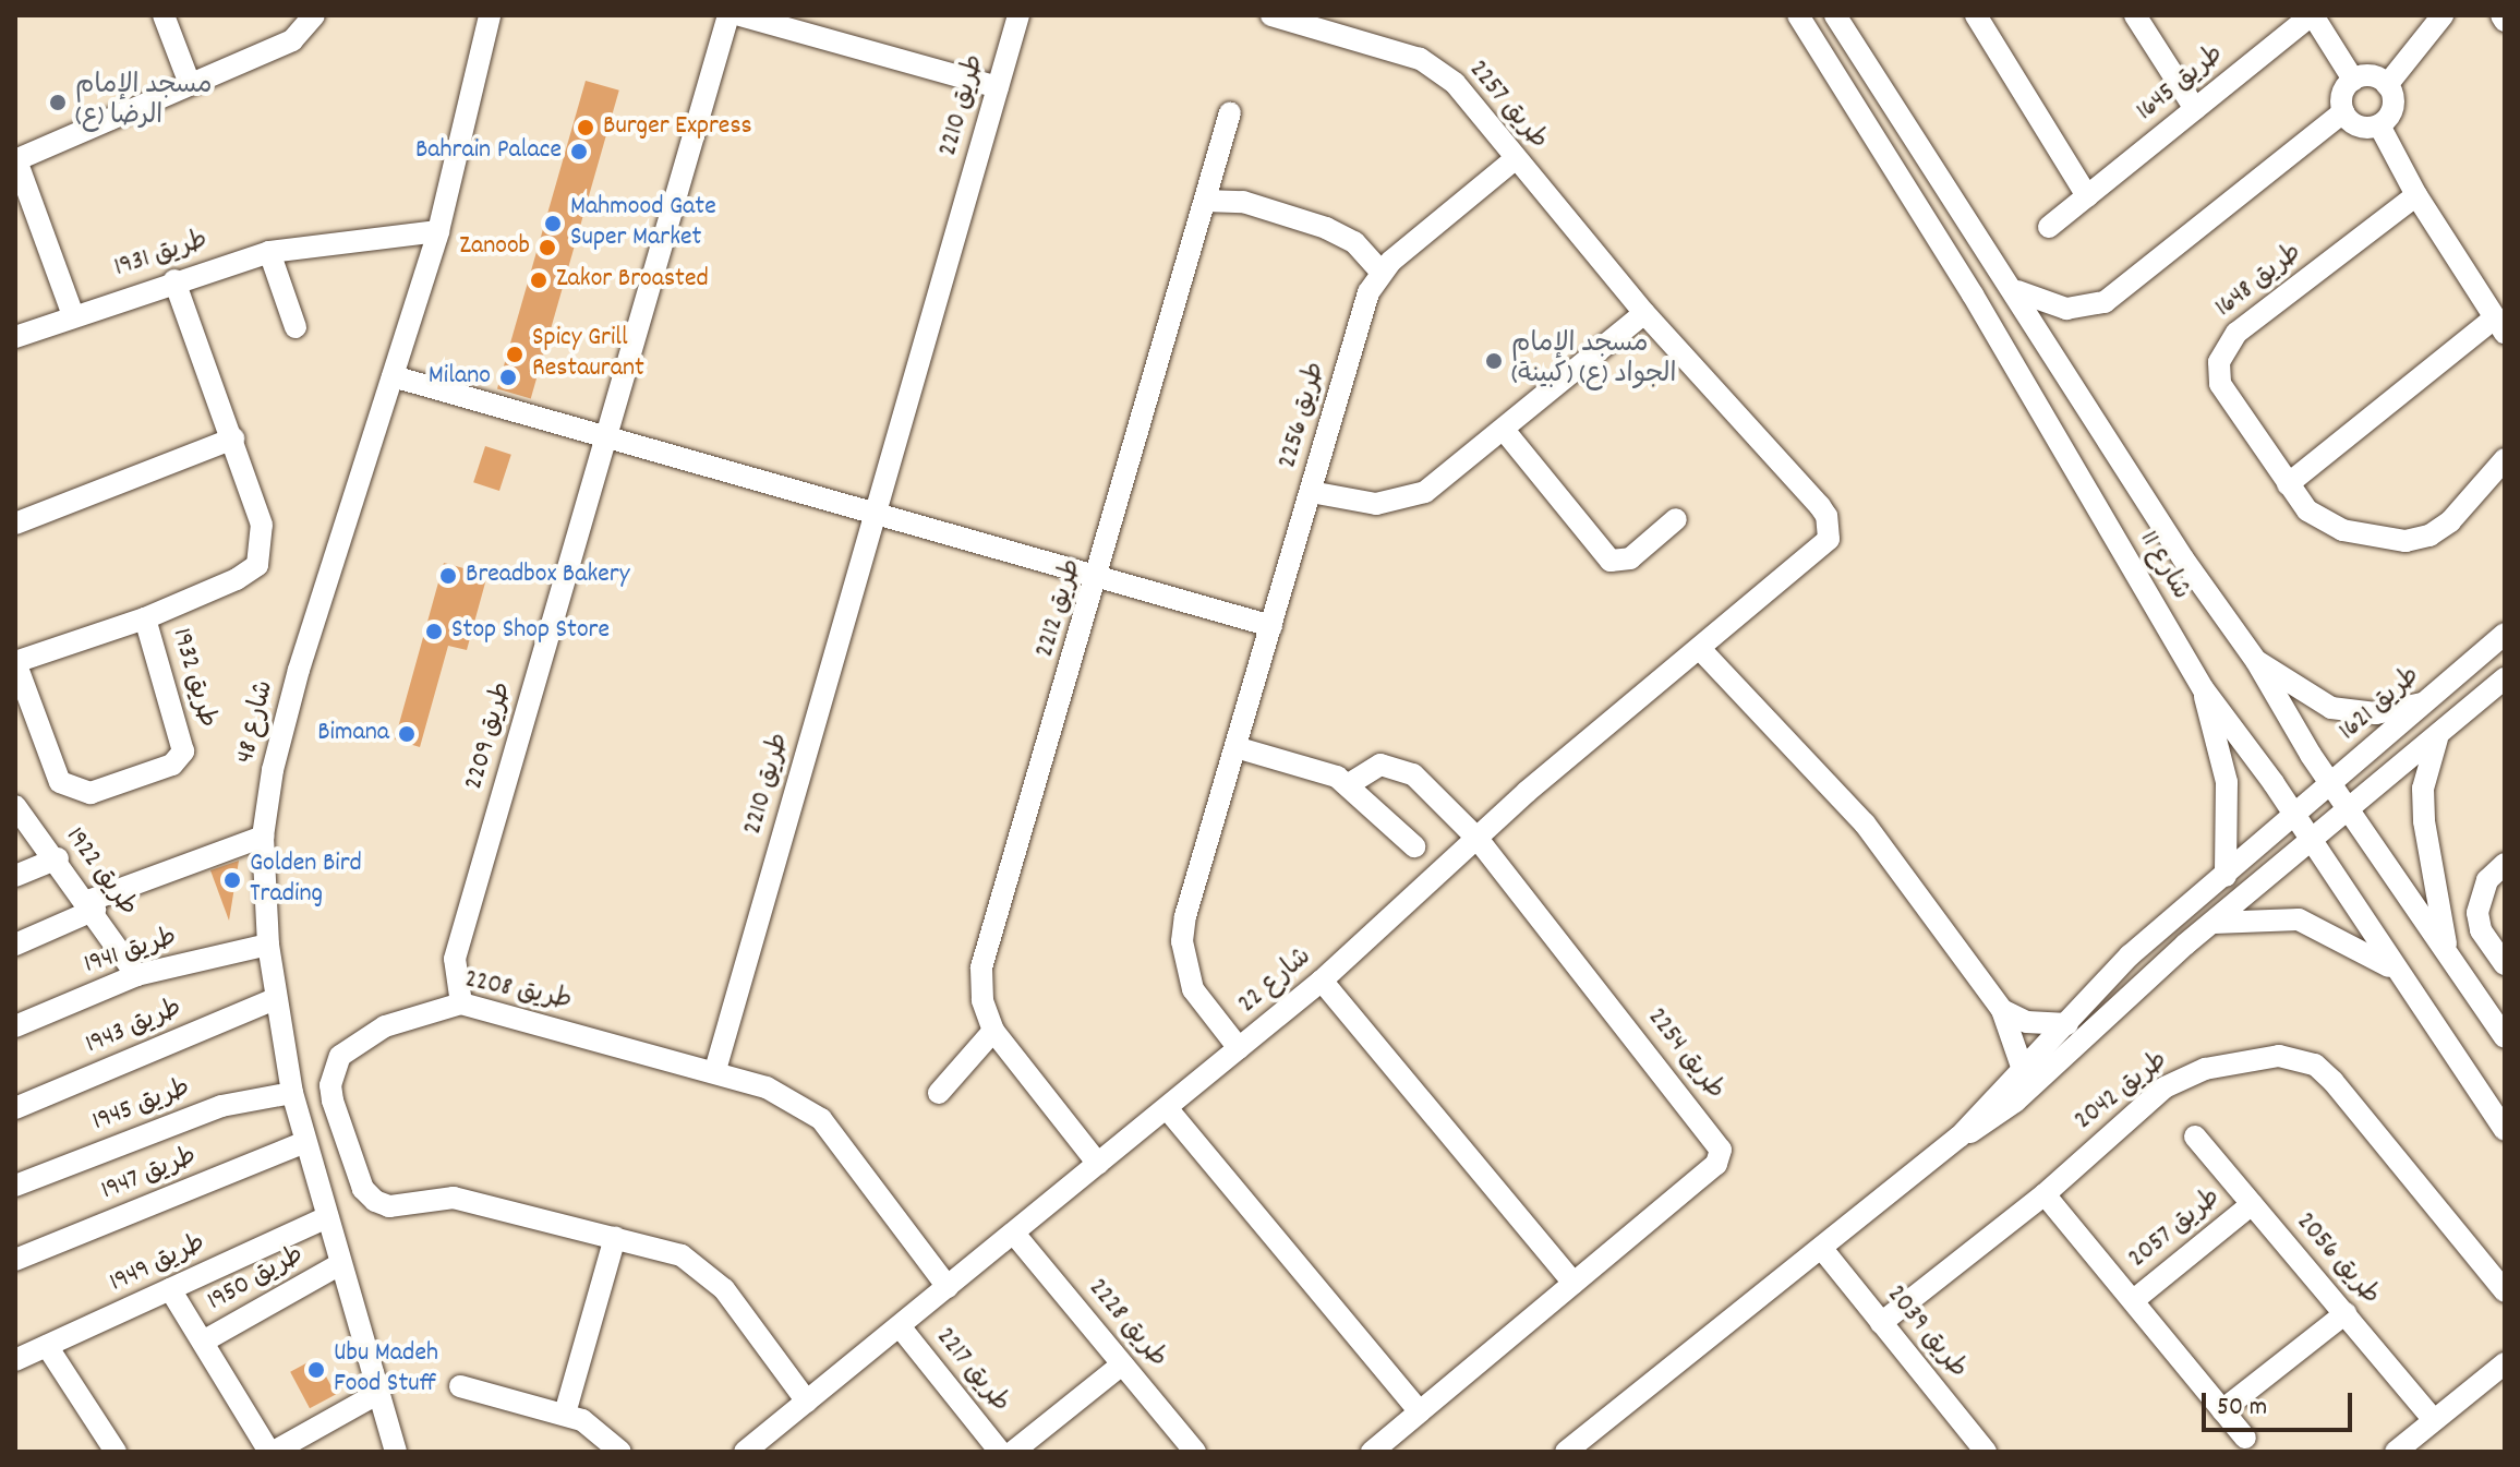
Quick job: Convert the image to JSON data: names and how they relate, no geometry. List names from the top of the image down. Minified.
{"streets":{"street":["طريق 1645","طريق 2210","طريق 2257","طريق 1931","طريق 1648","طريق 2256","شارع 11","طريق 2212","طريق 1932","طريق 1621","شارع 48","طريق 2209","طريق 1922","طريق 1941","شارع 22","طريق 2208","طريق 1943","طريق 2254","طريق 2042","طريق 1945","طريق 1947","طريق 2057","طريق 2056","طريق 1949","طريق 1950","طريق 2228","طريق 2039","طريق 2217"]},"crossings":[["طريق 2210","طريق 2208"],["طريق 2257","طريق 2256"],["طريق 2257","شارع 22"],["طريق 1931","طريق 1932"],["طريق 1931","شارع 48"],["طريق 2256","شارع 22"],["شارع 11","طريق 1621"],["طريق 2212","شارع 22"],["شارع 48","طريق 1941"],["شارع 48","طريق 1943"],["شارع 48","طريق 1945"],["شارع 48","طريق 1947"],["شارع 48","طريق 1949"],["شارع 48","طريق 1950"],["طريق 2209","طريق 2208"],["طريق 1922","طريق 1941"],["شارع 22","طريق 2208"],["شارع 22","طريق 2254"],["شارع 22","طريق 2228"],["شارع 22","طريق 2217"],["طريق 2042","طريق 2057"],["طريق 2042","طريق 2039"],["طريق 2057","طريق 2056"],["طريق 1949","طريق 1950"]],"places":["مسجد الإمام الرضا (ع)","Burger Express","Bahrain Palace","Mahmood Gate Super Market","Zanoob","Zakor Broasted","Spicy Grill Restaurant","مسجد الإمام الجواد (ع) (كبينة)","Milano","Breadbox Bakery","Stop Shop Store","Bimana","Golden Bird Trading","Ubu Madeh Food Stuff"],"scale_bar":"50 m"}
